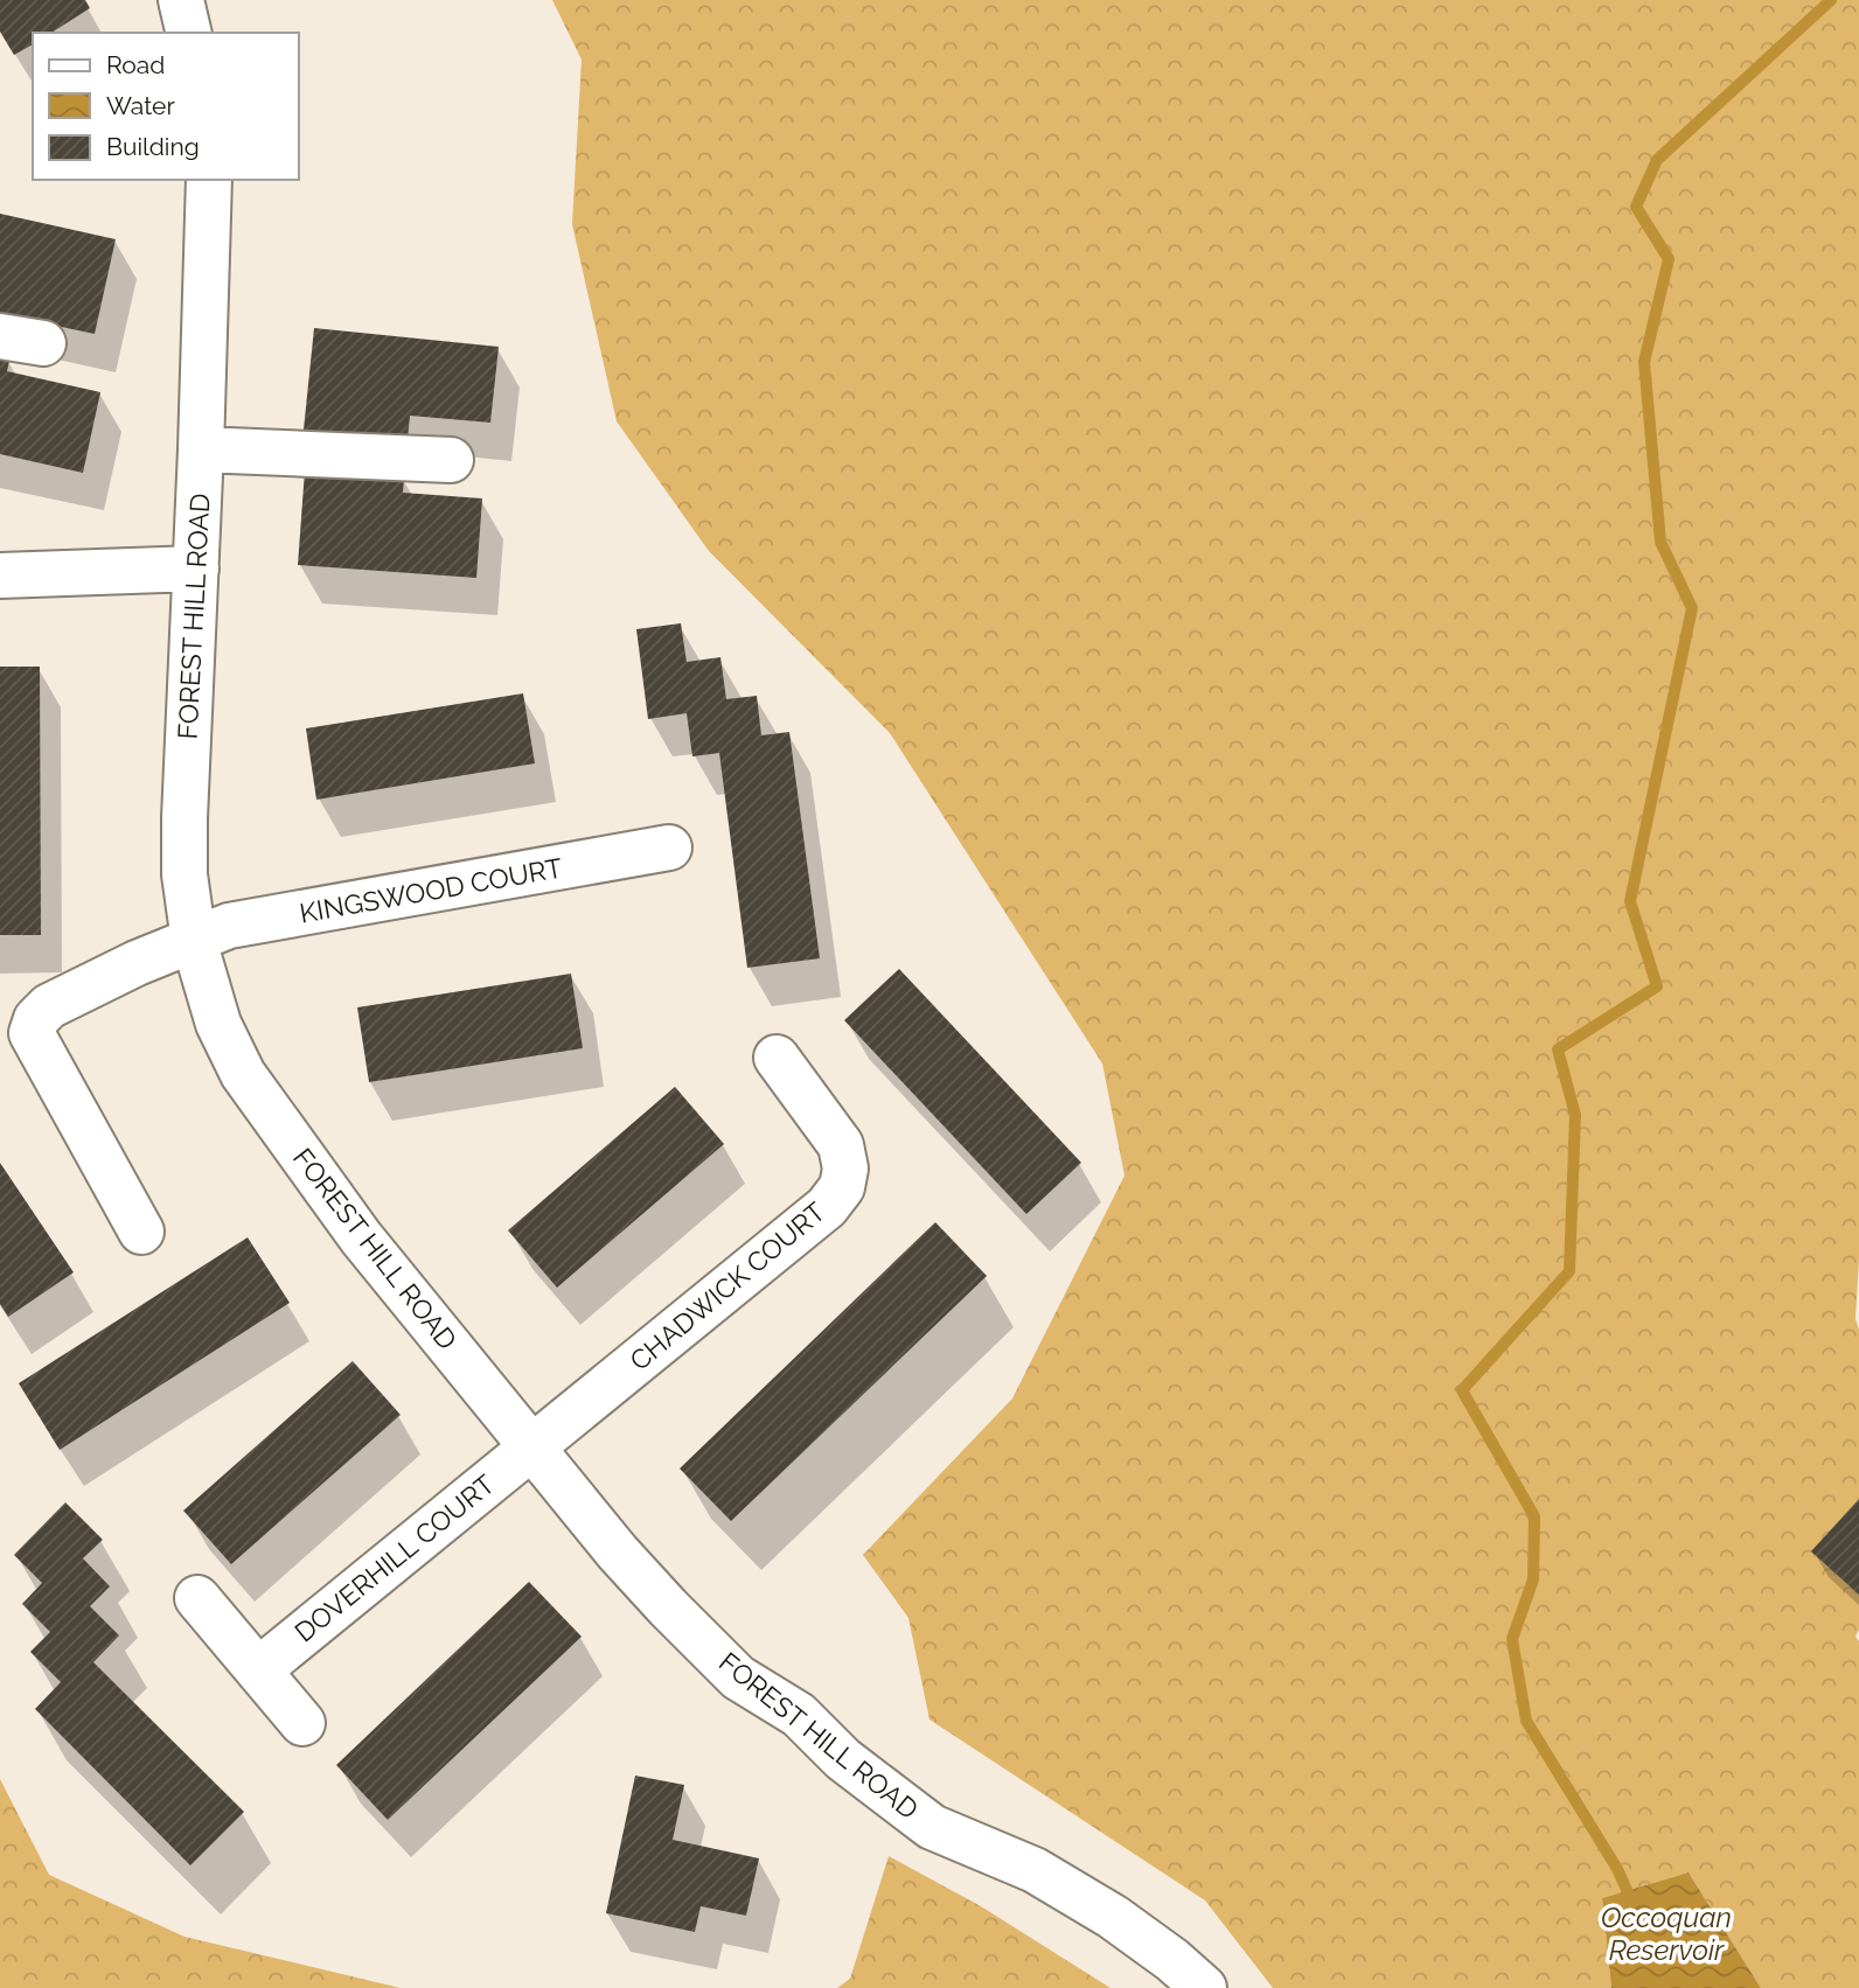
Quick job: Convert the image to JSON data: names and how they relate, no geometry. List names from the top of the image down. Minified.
{"streets":{"street":["FOREST HILL ROAD","KINGSWOOD COURT","CHADWICK COURT","DOVERHILL COURT"]},"crossings":[["FOREST HILL ROAD","KINGSWOOD COURT"],["FOREST HILL ROAD","CHADWICK COURT"],["FOREST HILL ROAD","DOVERHILL COURT"],["CHADWICK COURT","DOVERHILL COURT"]],"water":["Occoquan Reservoir"],"legend":["Road","Water","Building"]}
